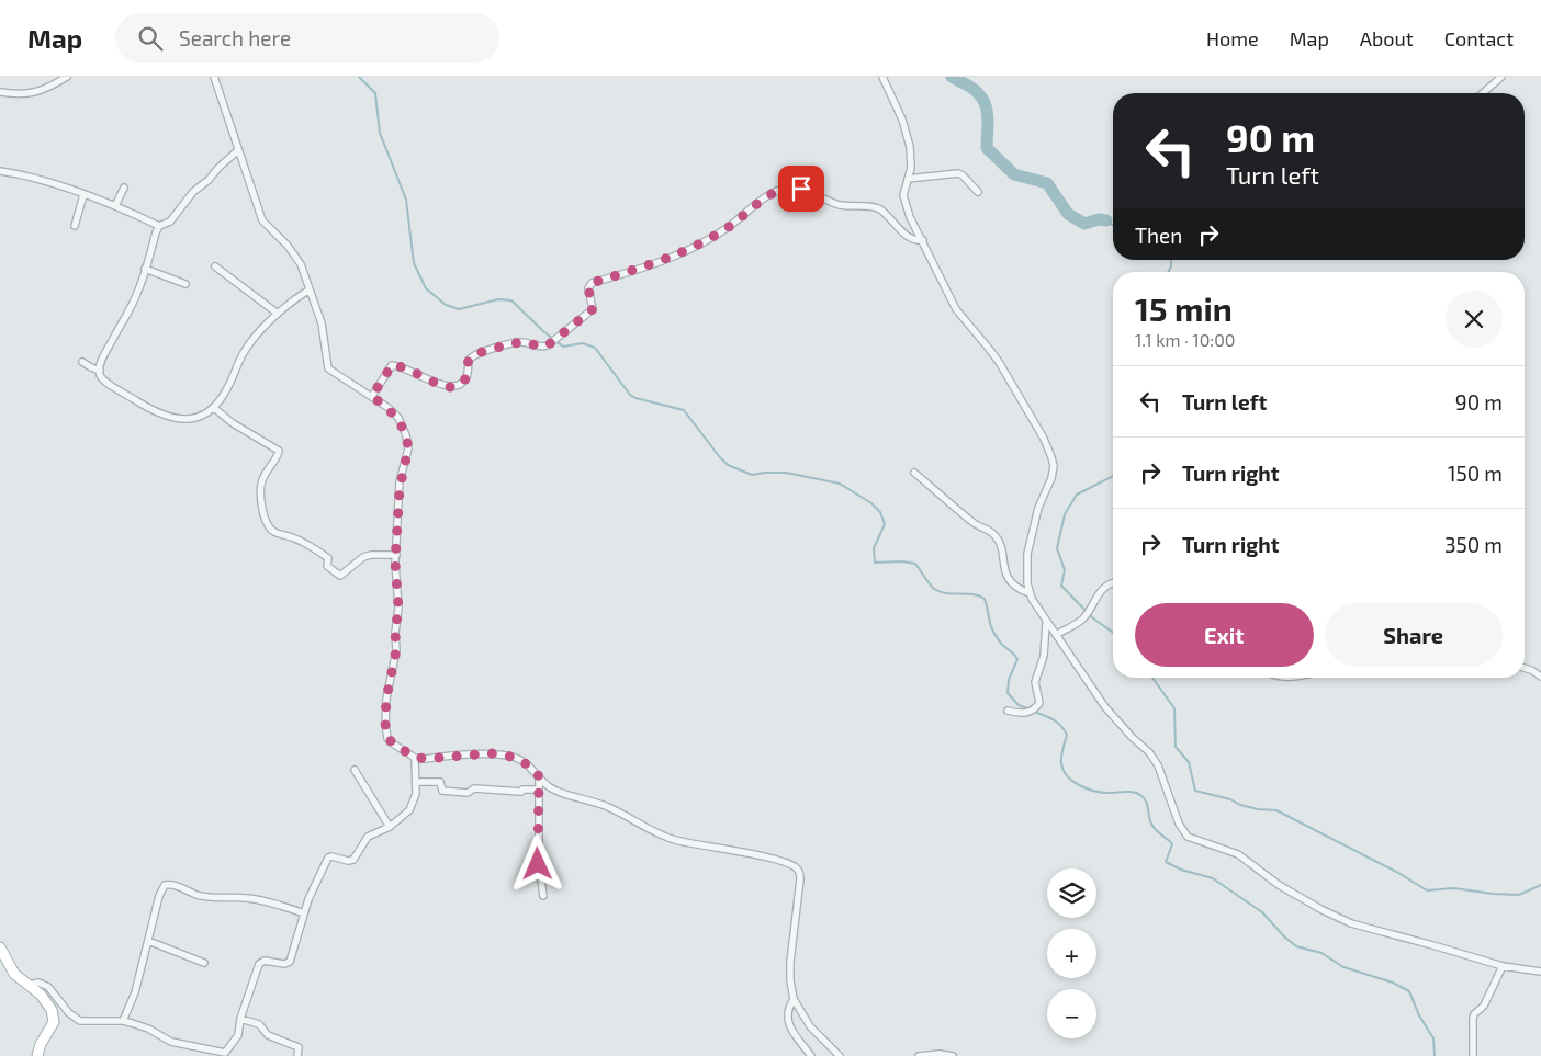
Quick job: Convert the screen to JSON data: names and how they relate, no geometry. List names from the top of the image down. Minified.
{"page":{"header":"Map","search":"Search here","nav":["Home","Map","About","Contact"],"turn":["90 m","Turn left"],"then":"Then","heading":["15 min","1.1 km · 10:00"],"list":[{"name":"Turn left","value":"90 m"},{"name":"Turn right","value":"150 m"},{"name":"Turn right","value":"350 m"}],"buttons":["Exit","Share"],"map_buttons":["+","−"]}}
